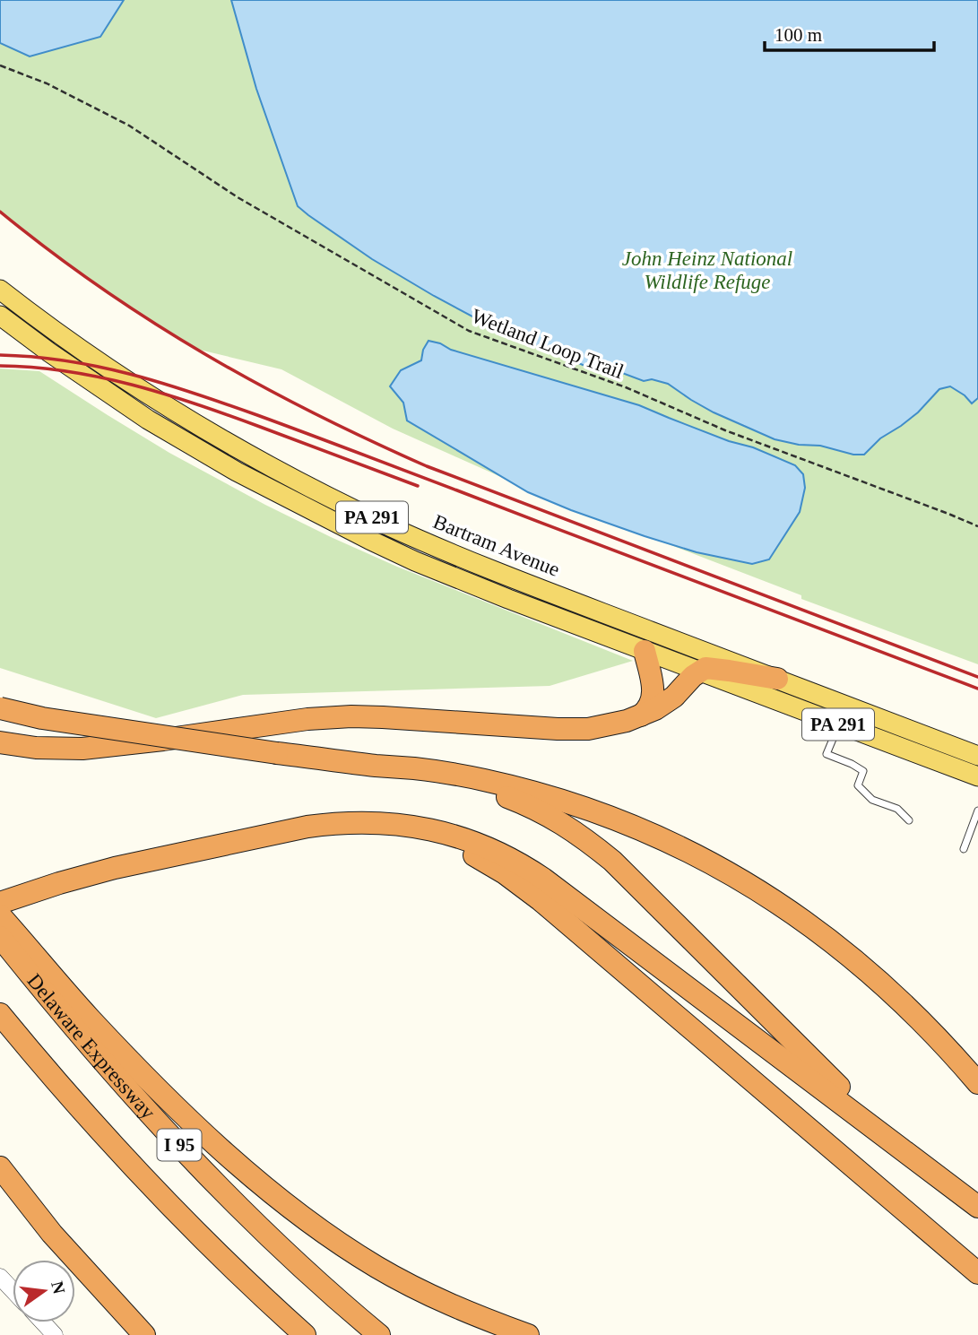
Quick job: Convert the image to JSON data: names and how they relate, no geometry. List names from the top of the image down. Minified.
{"streets":{"highway":["Delaware Expressway","I 95"],"main road":["PA 291","Bartram Avenue"],"path":["Wetland Loop Trail"]},"parks":["John Heinz National Wildlife Refuge"],"scale_bar":"100 m","north":"right"}
